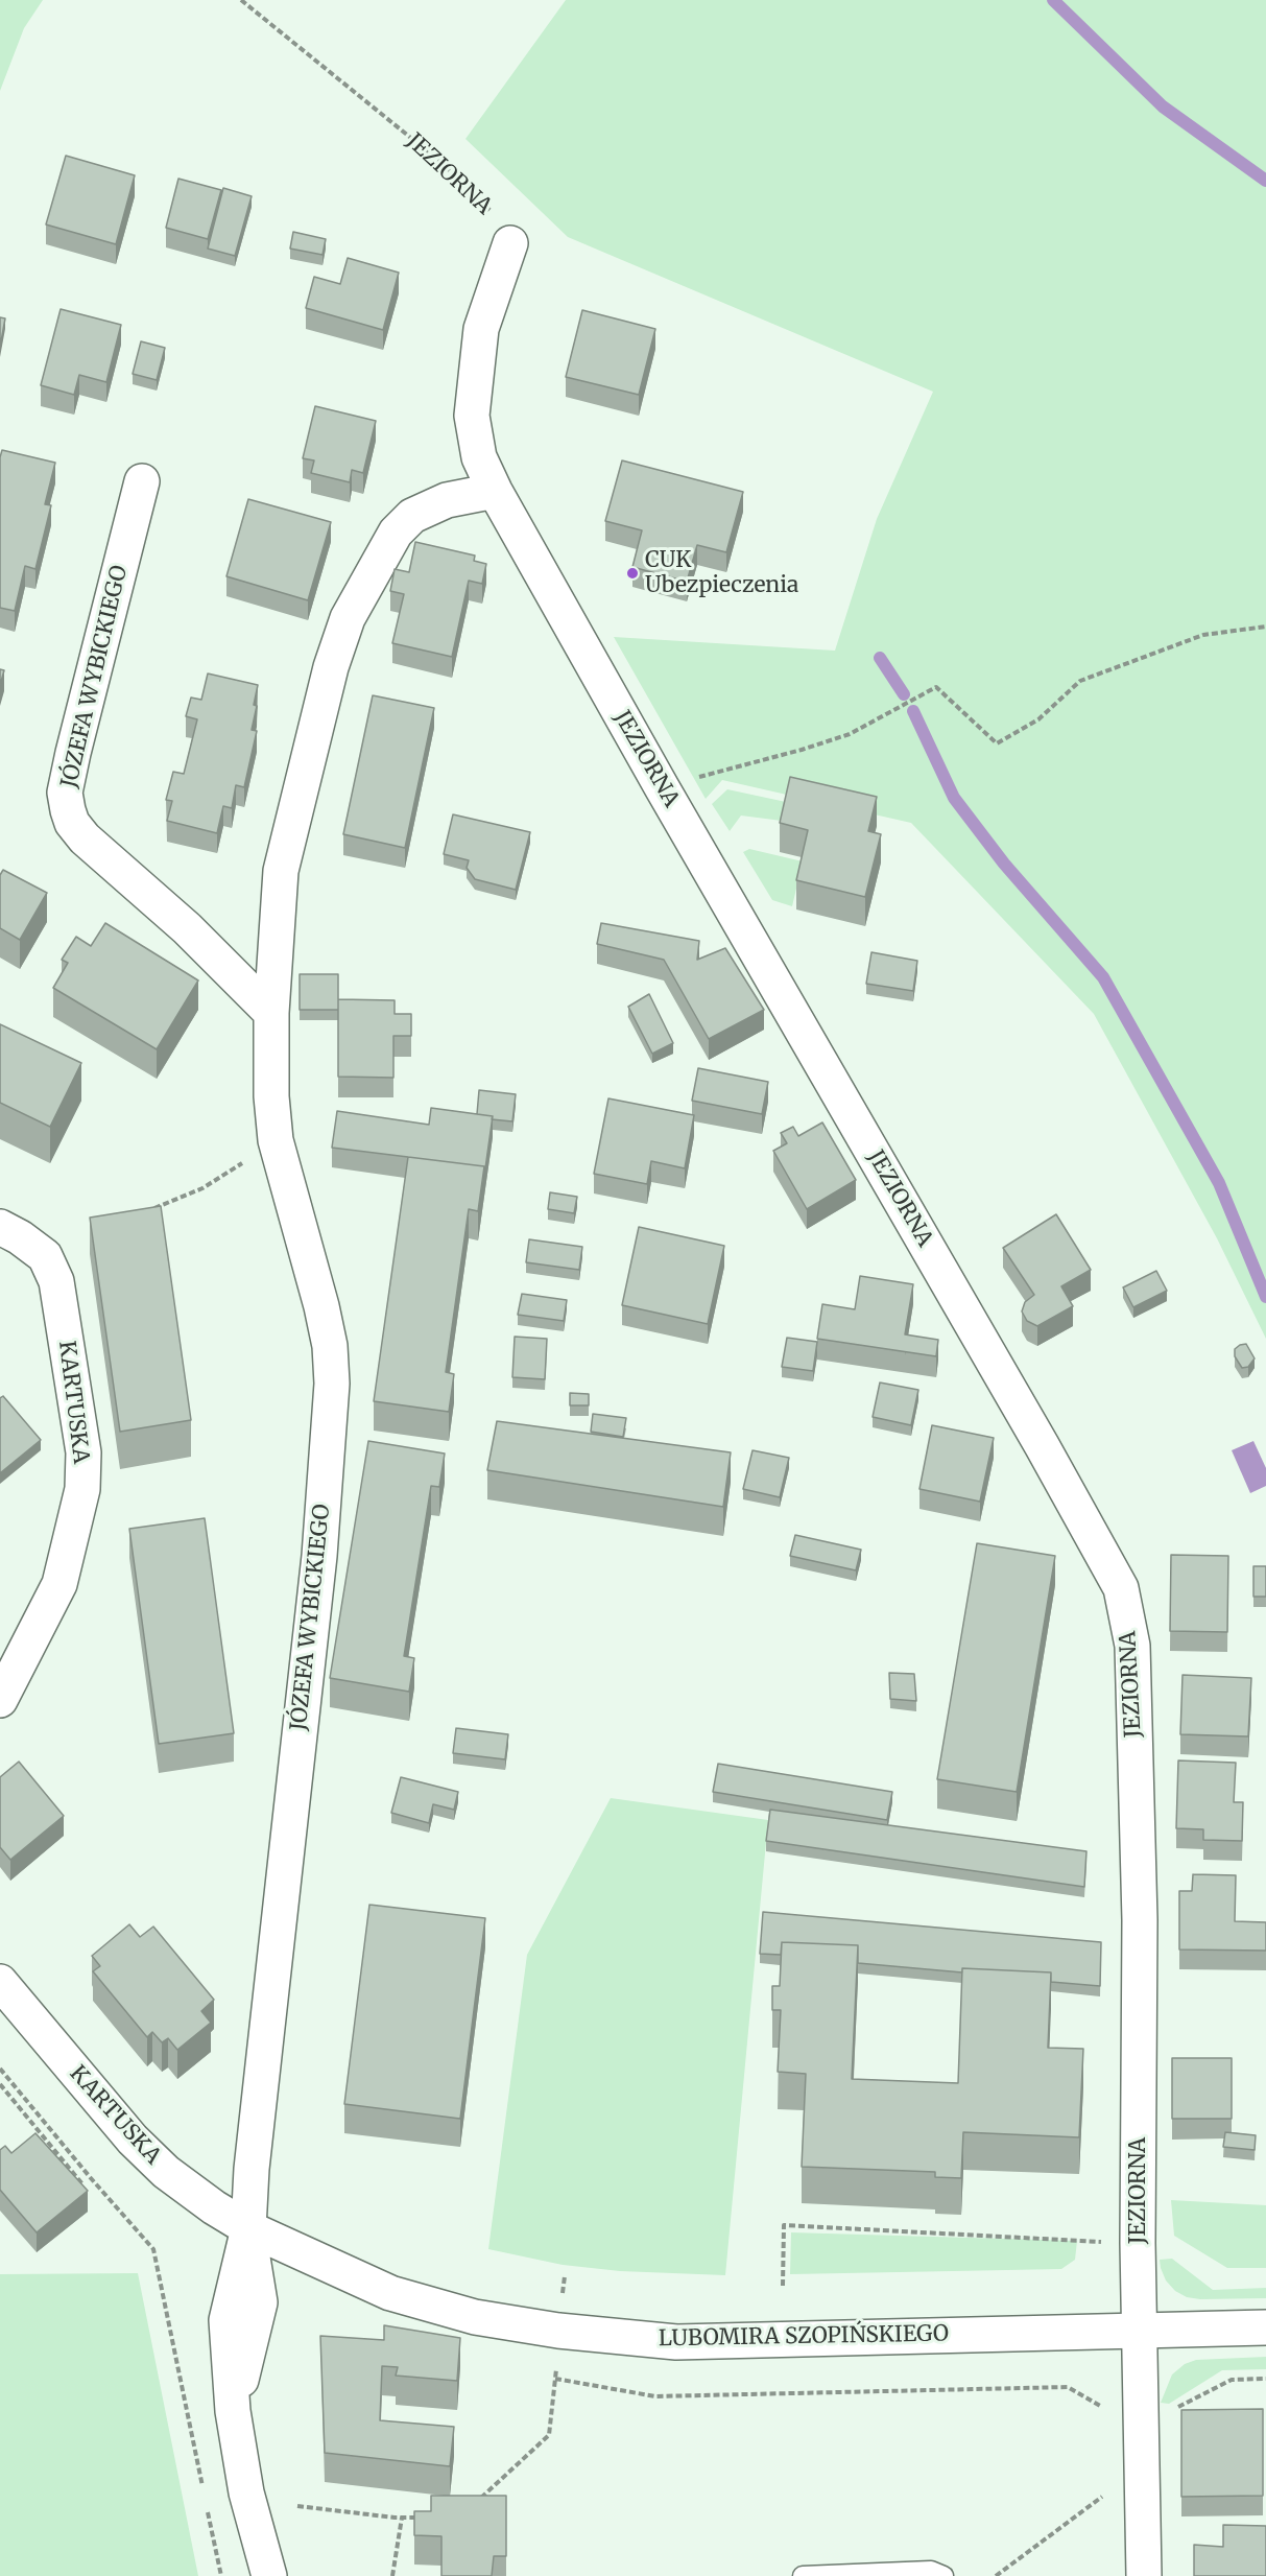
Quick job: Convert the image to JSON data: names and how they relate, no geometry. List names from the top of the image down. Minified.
{"streets":{"street":["JEZIORNA","JÓZEFA WYBICKIEGO","KARTUSKA","LUBOMIRA SZOPIŃSKIEGO"]},"crossings":[["JEZIORNA","JÓZEFA WYBICKIEGO"],["JEZIORNA","LUBOMIRA SZOPIŃSKIEGO"],["JÓZEFA WYBICKIEGO","KARTUSKA"],["JÓZEFA WYBICKIEGO","LUBOMIRA SZOPIŃSKIEGO"],["KARTUSKA","LUBOMIRA SZOPIŃSKIEGO"]],"places":["CUK Ubezpieczenia"]}
